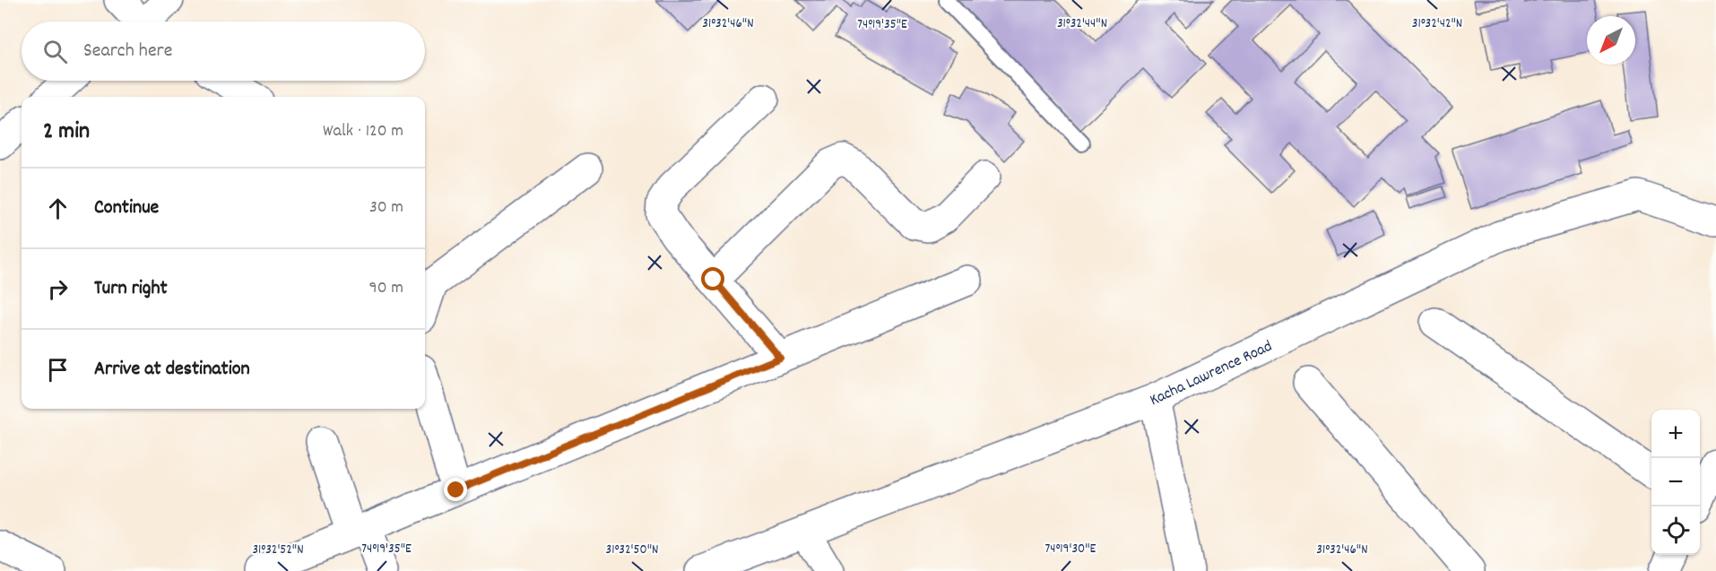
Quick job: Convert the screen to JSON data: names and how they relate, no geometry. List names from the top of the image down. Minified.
{"streets":{"street":["Kacha Lawrence Road"]},"north":"bottom left","page":{"search":"Search here","heading":["2 min","Walk · 120 m"],"list":[["Continue","30 m"],["Turn right","90 m"],"Arrive at destination"],"map_buttons":["+","−"]},"coordinates":["31°32'46\"N","31°32'44\"N","31°32'42\"N","74°19'35\"E","74°19'30\"E","31°32'52\"N","31°32'50\"N"]}
